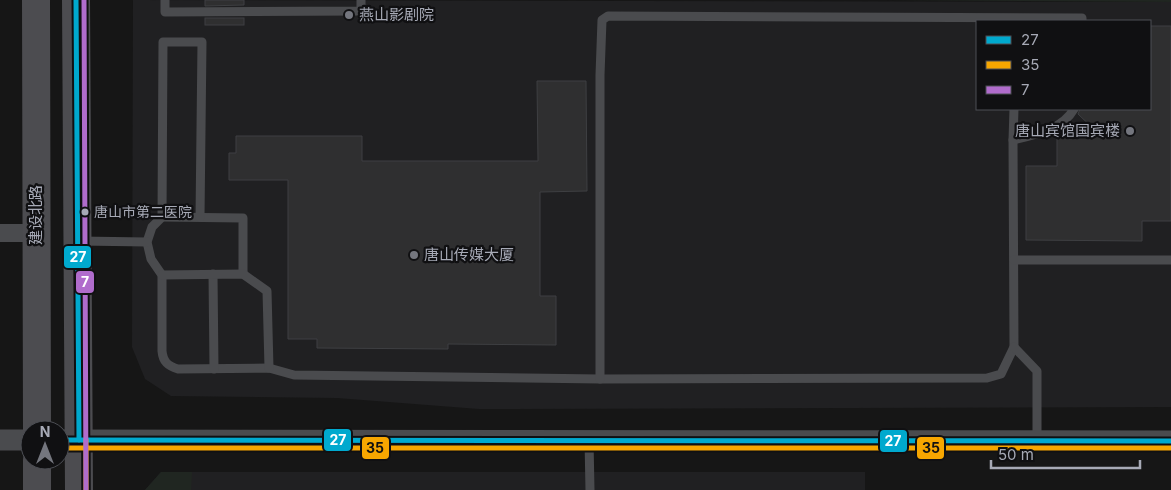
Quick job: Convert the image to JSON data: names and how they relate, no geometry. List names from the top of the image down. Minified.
{"streets":{"main road":["建设北路"]},"places":["燕山影剧院","唐山宾馆国宾楼","唐山市第二医院","唐山传媒大厦"],"lines":["transit line 27","transit line 7","transit line 35"],"legend":["27","35","7"],"scale_bar":"50 m","north":"top"}
